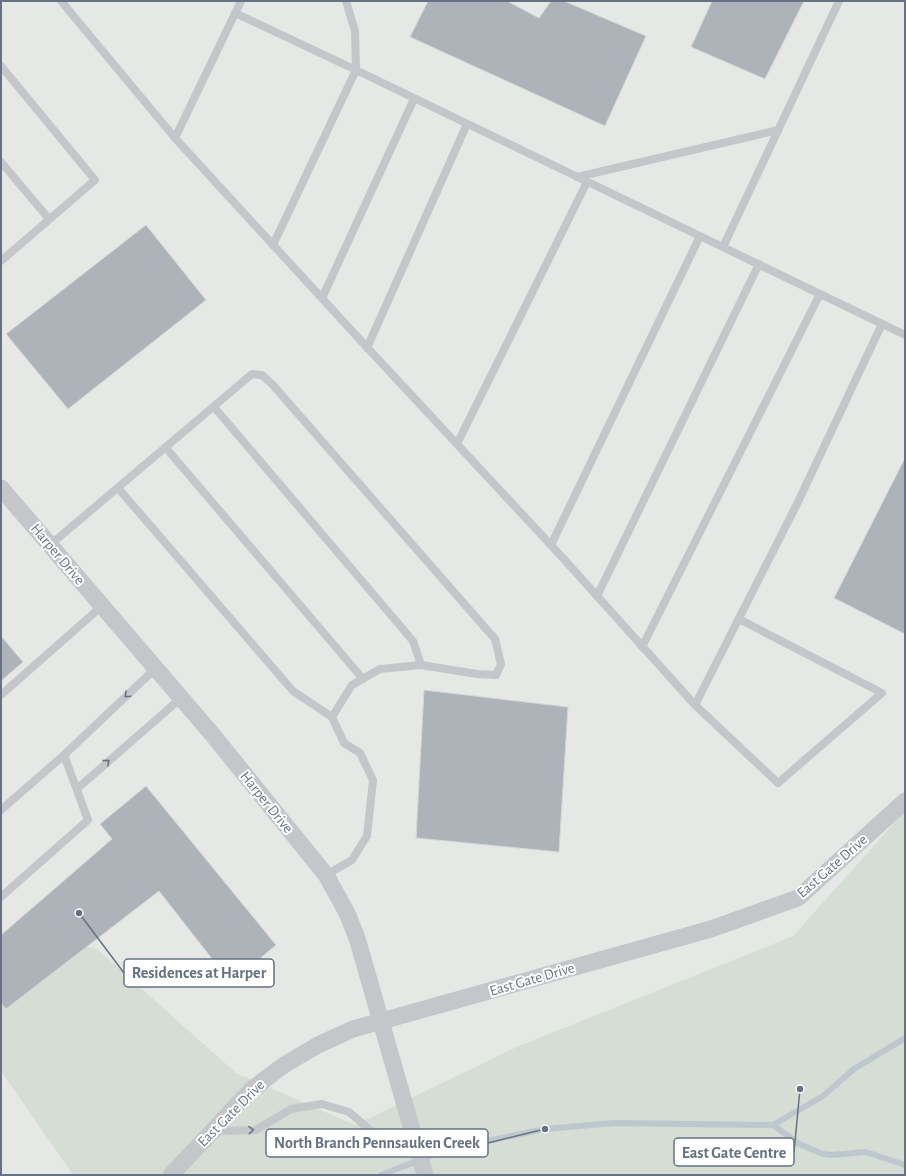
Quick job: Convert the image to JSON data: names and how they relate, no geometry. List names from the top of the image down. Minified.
{"streets":{"street":["Harper Drive","East Gate Drive"]},"crossings":[["Harper Drive","East Gate Drive"]],"places":["Residences at Harper","East Gate Centre","North Branch Pennsauken Creek"]}
